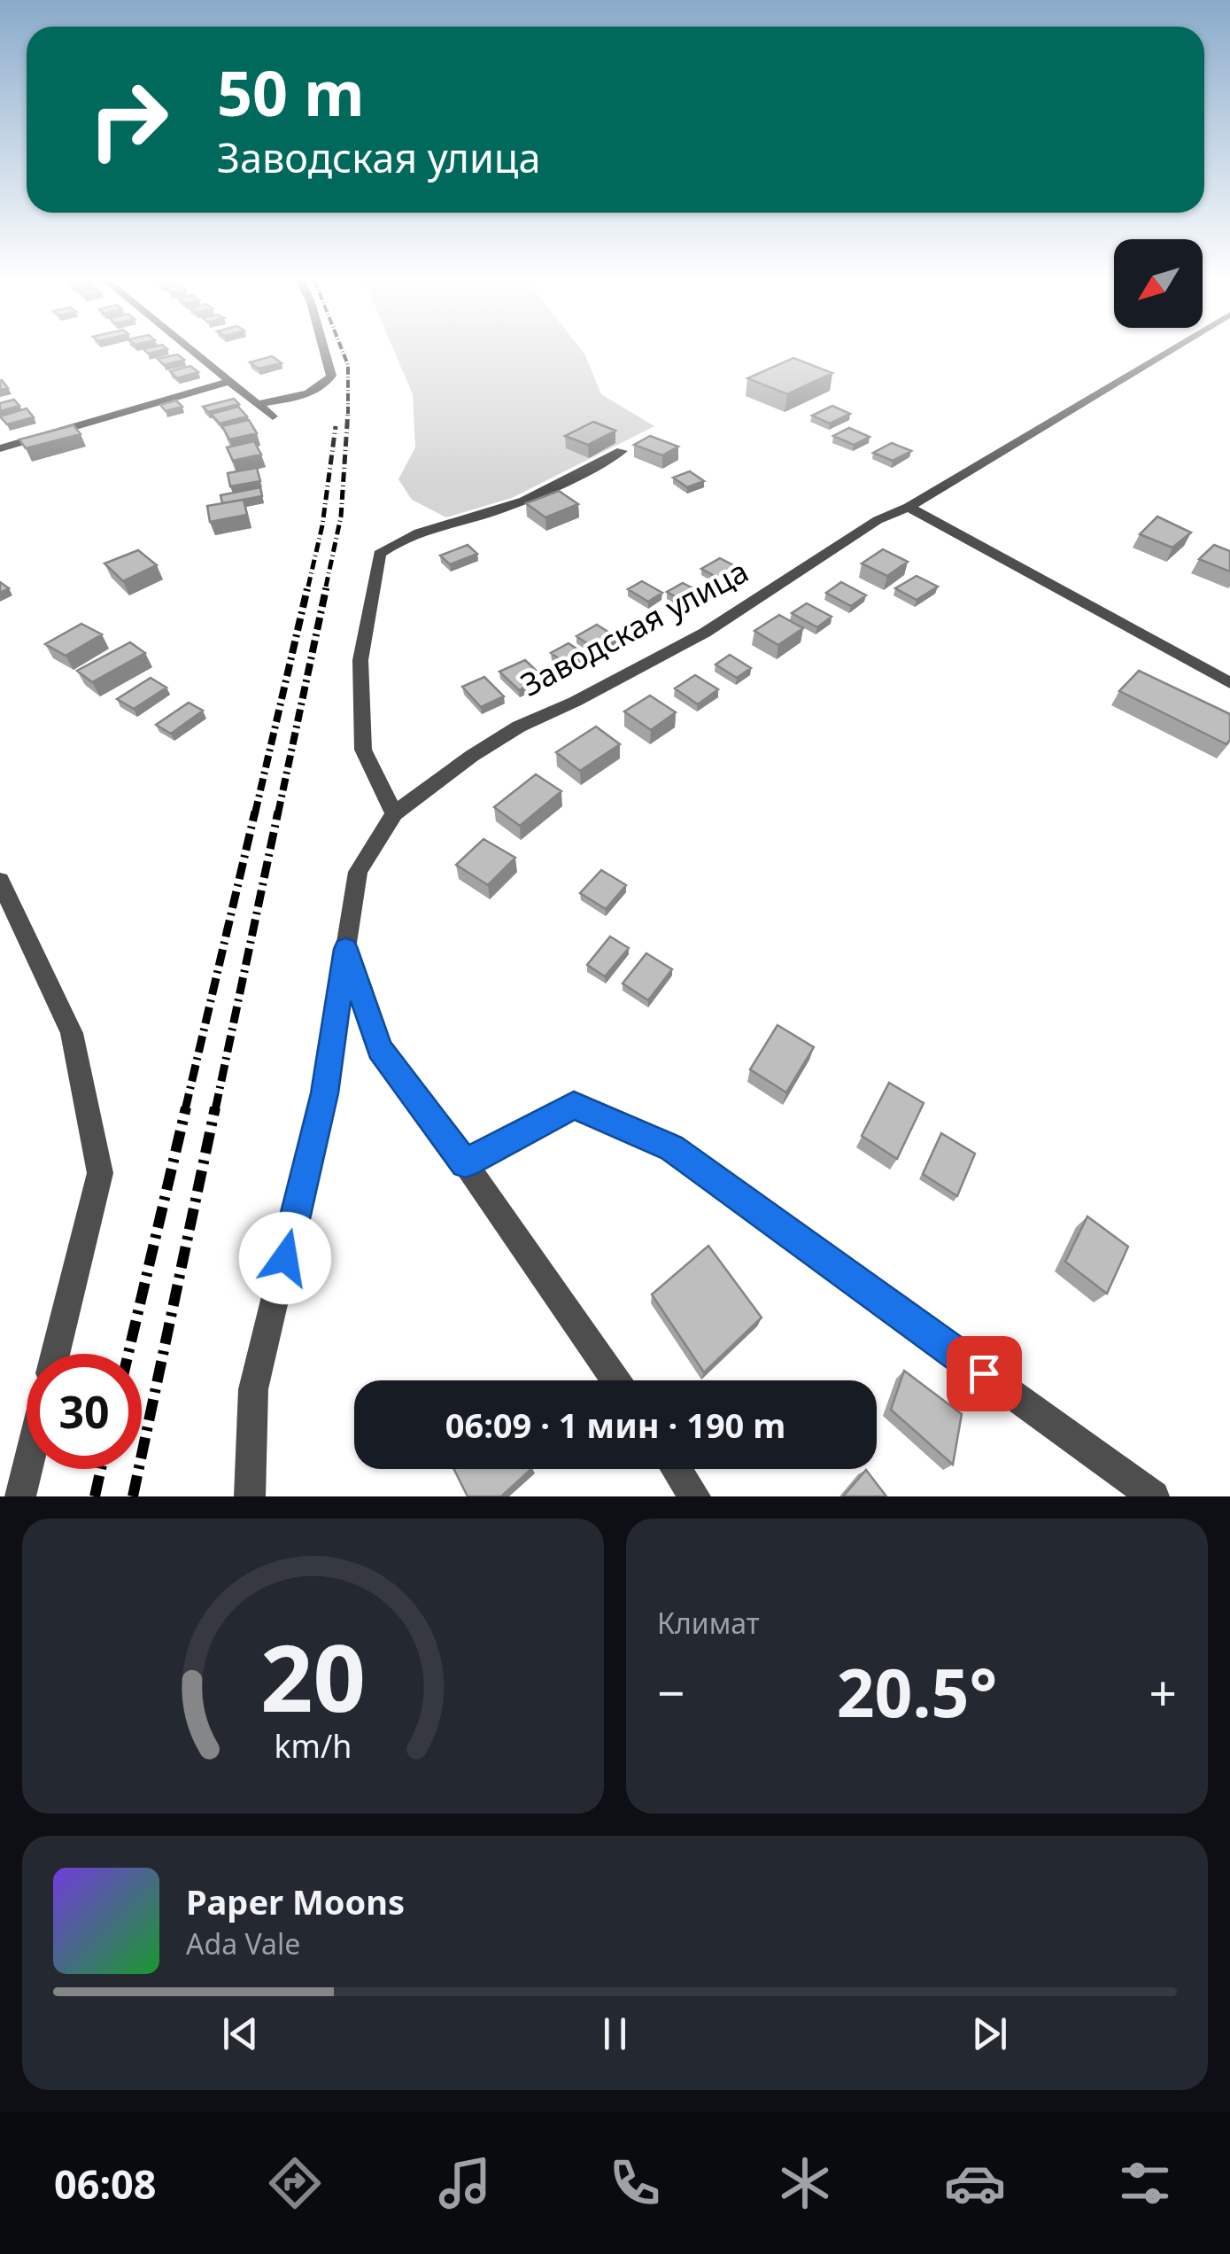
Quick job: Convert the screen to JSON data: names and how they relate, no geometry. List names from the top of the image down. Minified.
{"streets":{"street":["Заводская улица"]},"north":"bottom left","page":{"turn":["50 m","Заводская улица"],"limit":"30","trip":"06:09 · 1 мин · 190 m","tile":"Климат","heat":["−","20.5°","+"],"song":["Paper Moons","Ada Vale"],"tabs":"06:08","gauge":["20","km/h"]}}
